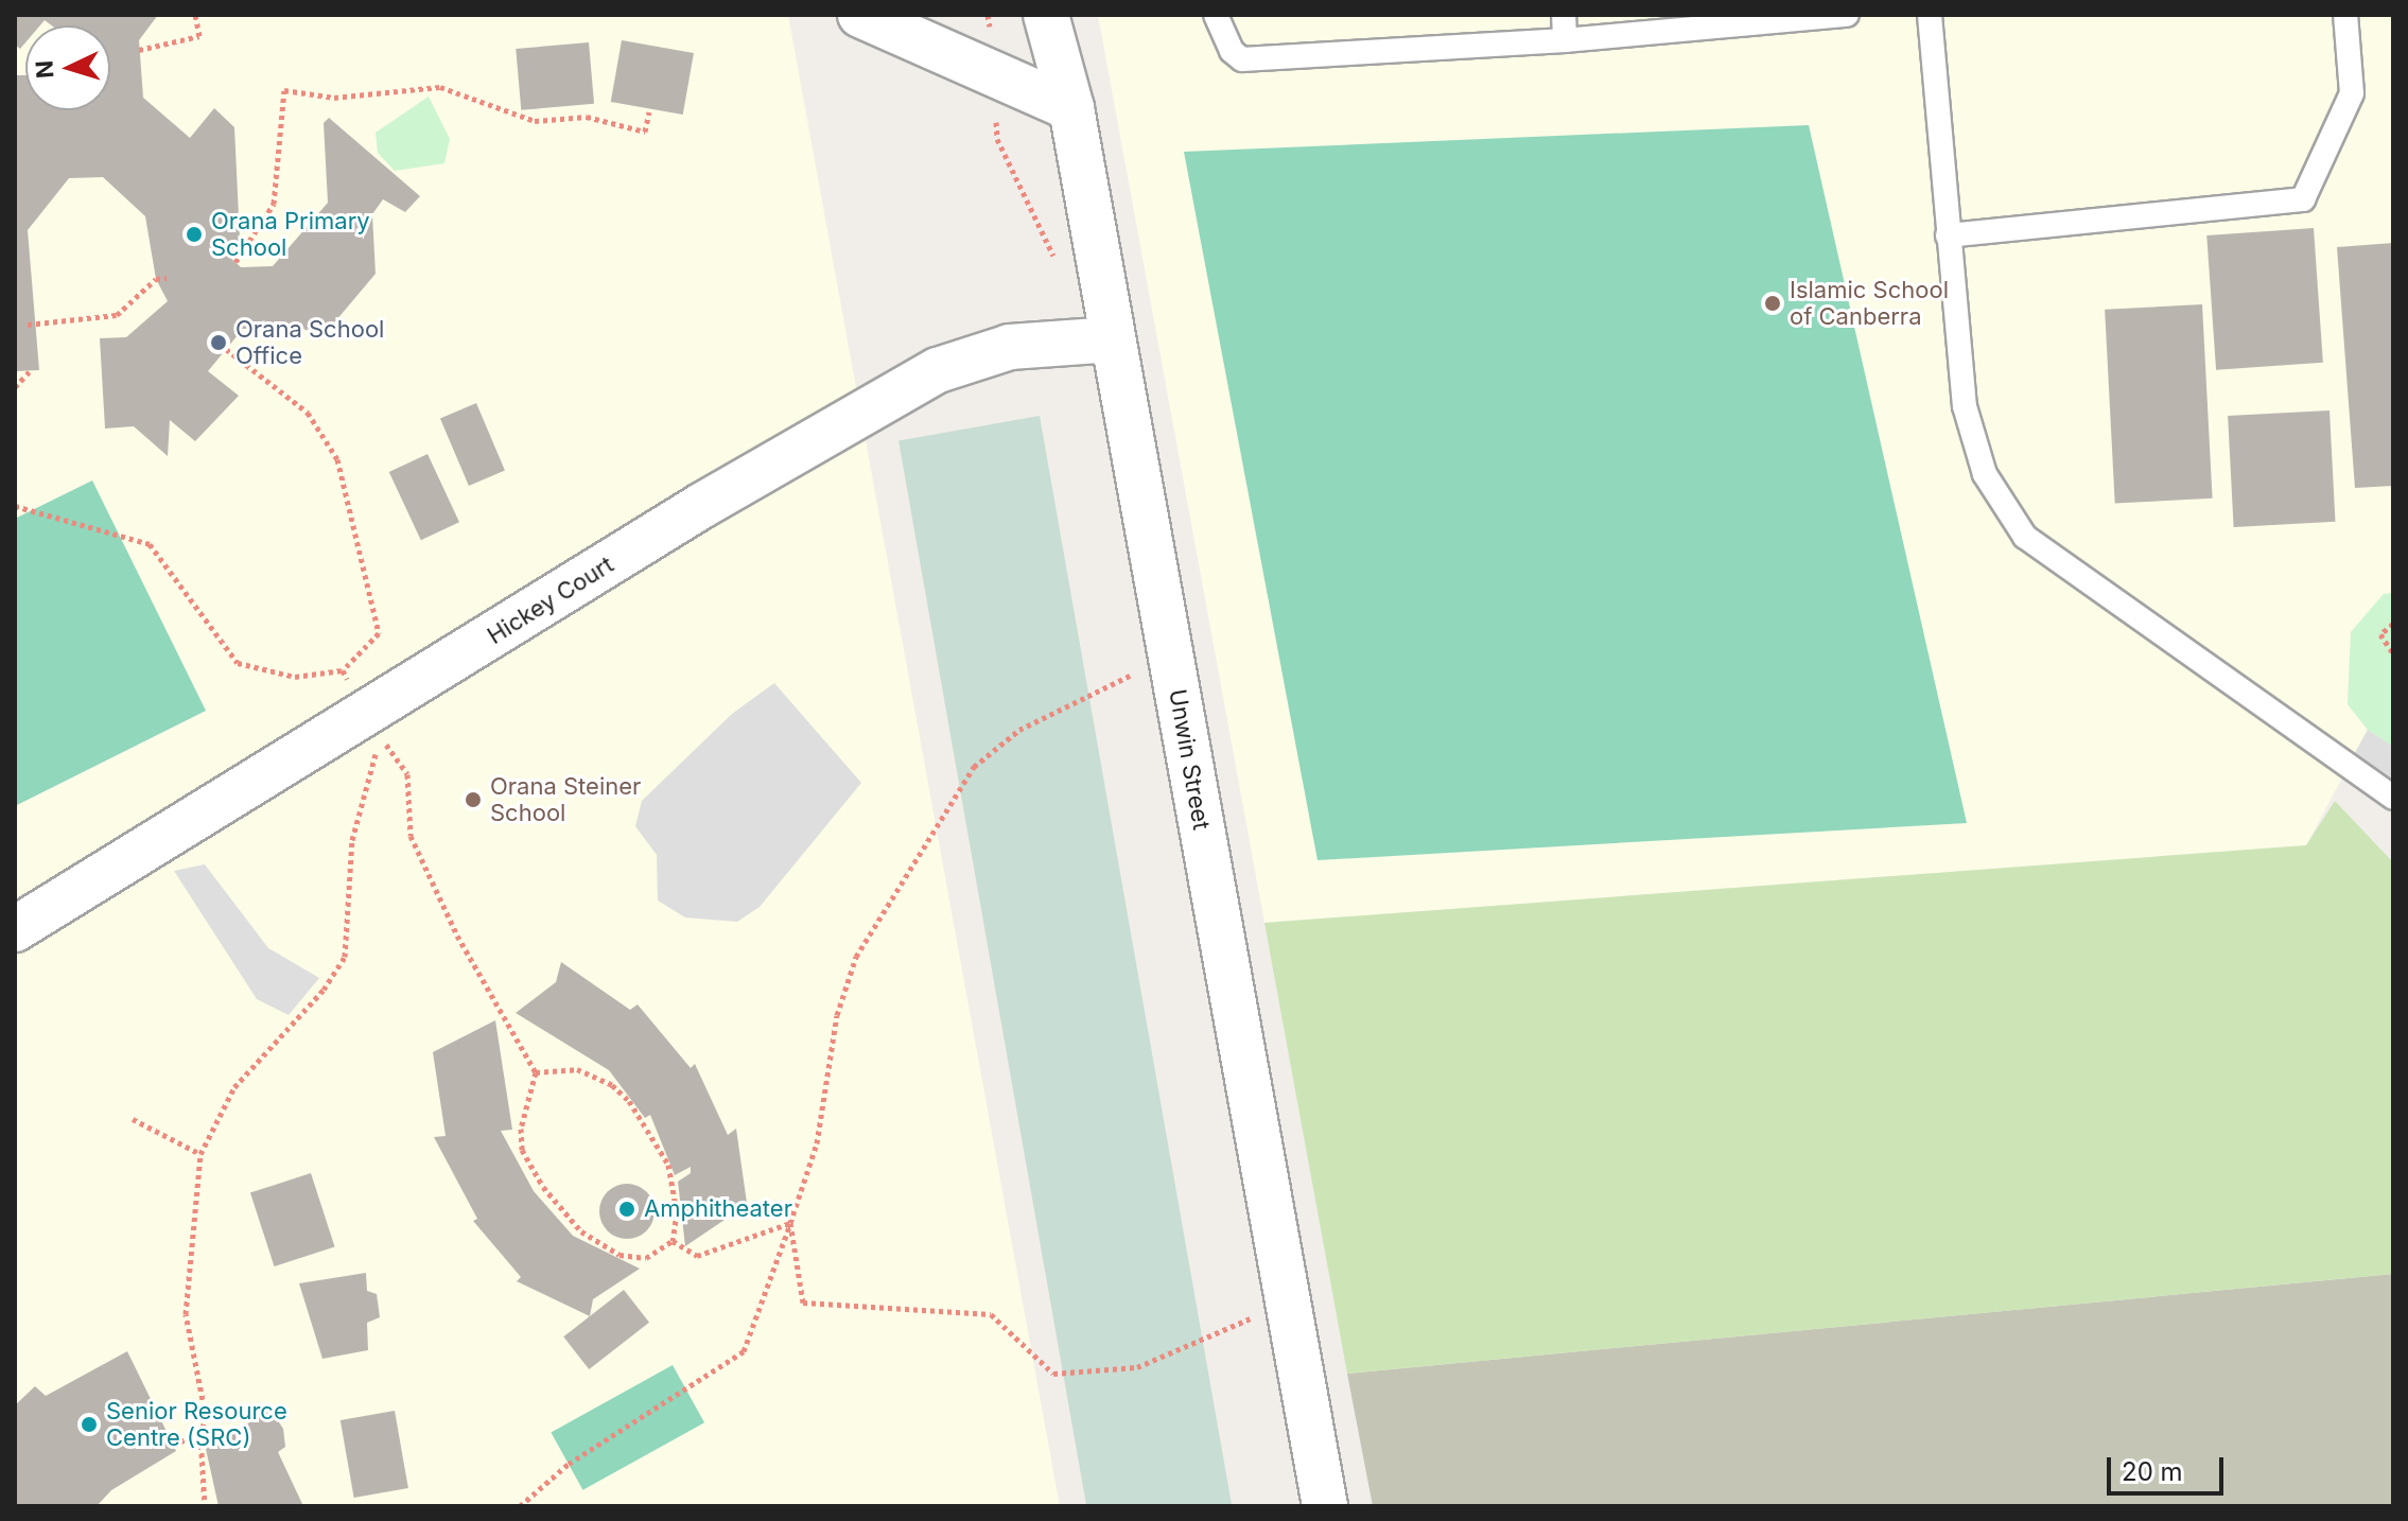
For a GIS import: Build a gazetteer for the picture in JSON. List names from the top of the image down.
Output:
{
  "streets": {
    "street": ["Hickey Court", "Unwin Street"]
  },
  "crossings": [
    ["Hickey Court", "Unwin Street"]
  ],
  "places": [
    "Orana Primary School",
    "Islamic School of Canberra",
    "Orana School Office",
    "Orana Steiner School",
    "Amphitheater",
    "Senior Resource Centre (SRC)"
  ],
  "scale_bar": "20 m",
  "north": "left"
}
